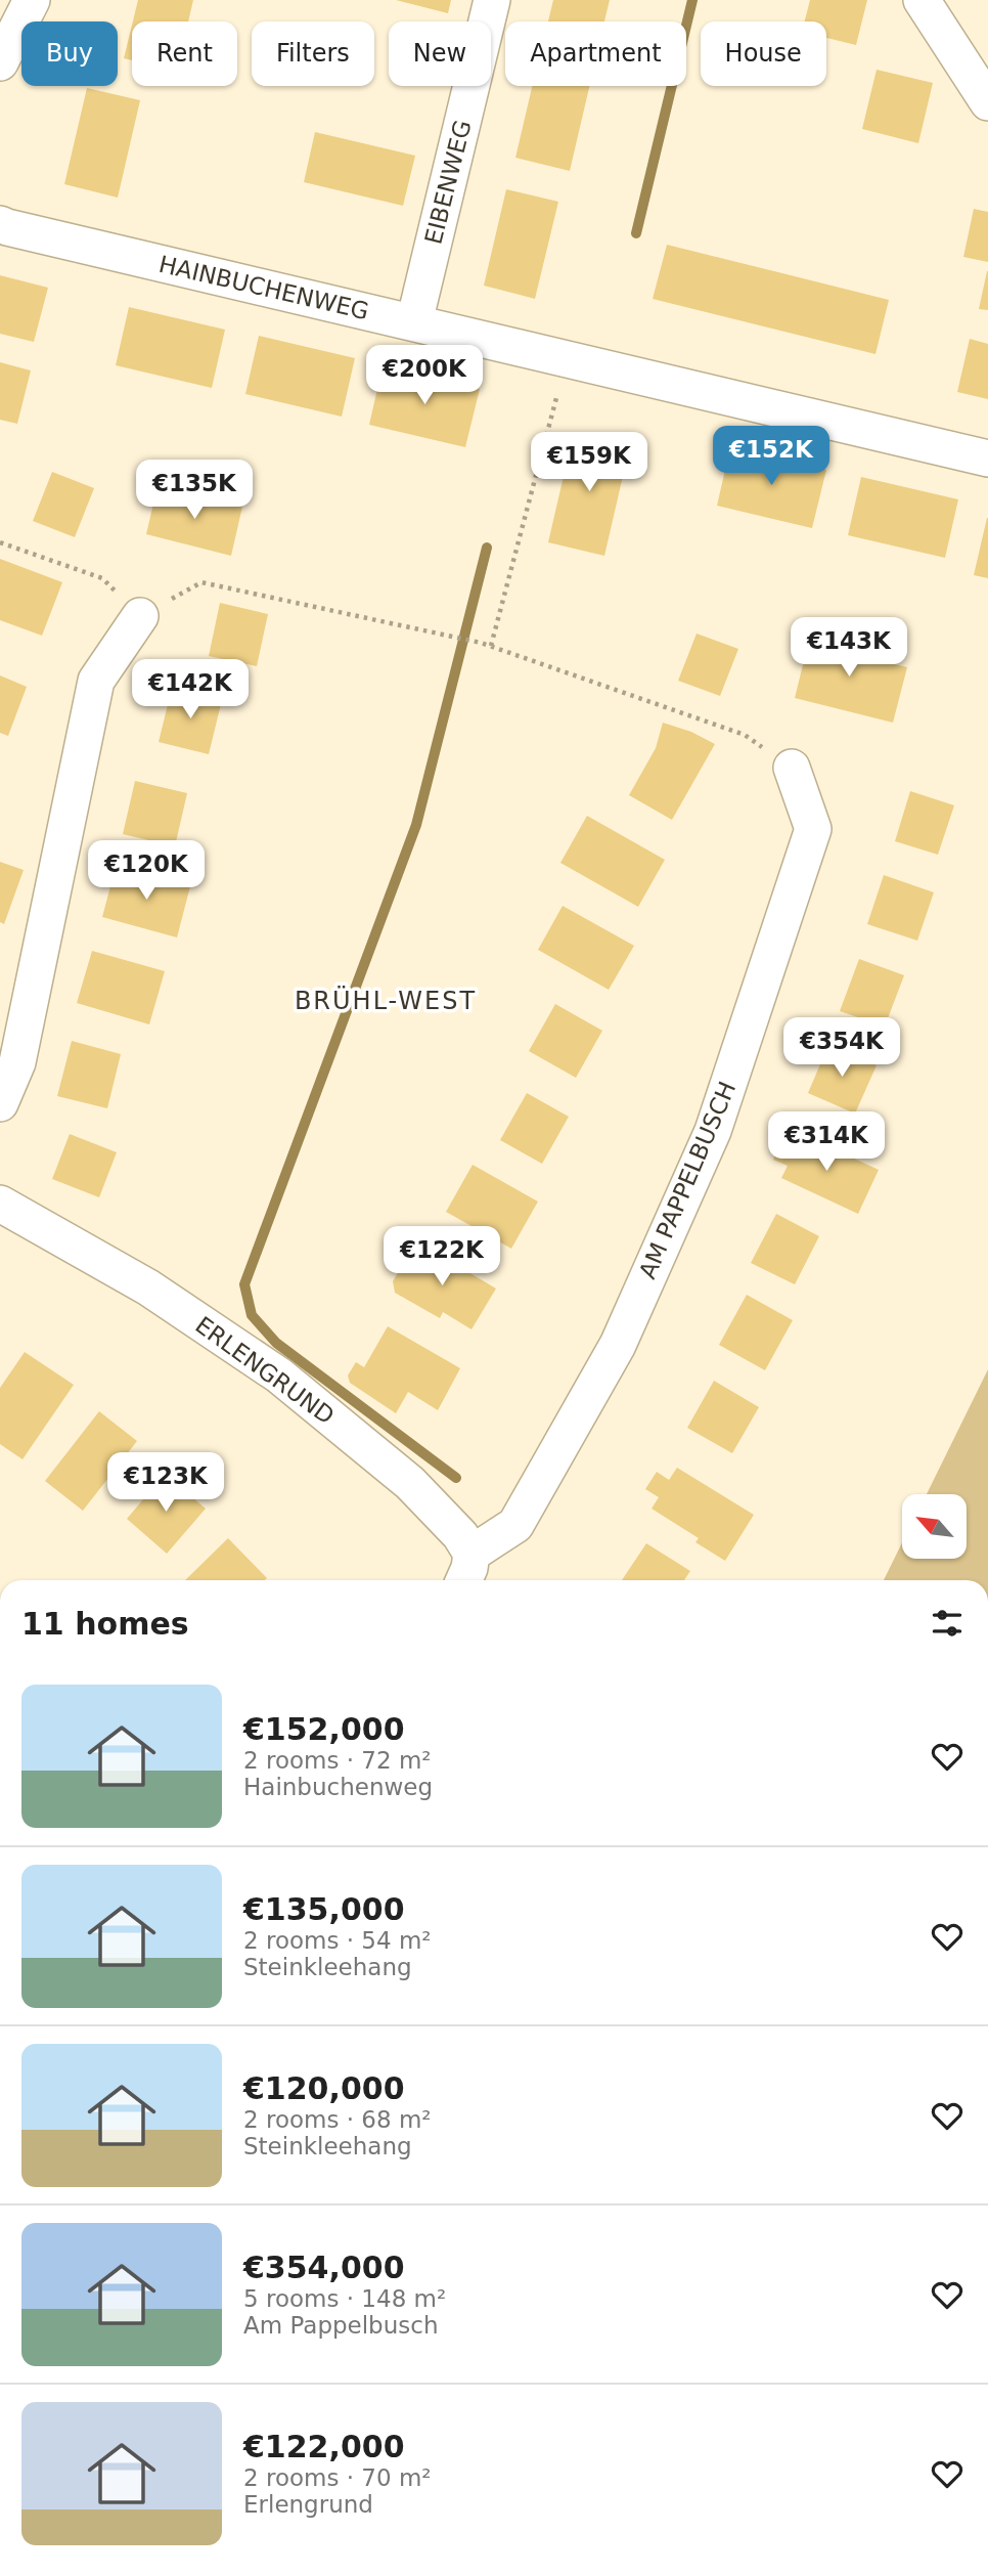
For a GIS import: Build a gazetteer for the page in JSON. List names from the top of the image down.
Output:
{
  "streets": {
    "street": [
      "EIBENWEG",
      "HAINBUCHENWEG",
      "AM PAPPELBUSCH",
      "ERLENGRUND"
    ]
  },
  "crossings": [
    ["EIBENWEG", "HAINBUCHENWEG"],
    ["AM PAPPELBUSCH", "ERLENGRUND"]
  ],
  "districts": ["BRÜHL-WEST"],
  "north": "top left",
  "page": {
    "chip": [
      "Buy",
      "Rent",
      "Filters",
      "New",
      "Apartment",
      "House"
    ],
    "price": [
      "€200K",
      "€152K",
      "€159K",
      "€135K",
      "€143K",
      "€142K",
      "€120K",
      "€354K",
      "€314K",
      "€122K",
      "€123K"
    ],
    "heading": "11 homes",
    "list": [
      {
        "name": "€152,000",
        "note": "2 rooms · 72 m² · Hainbuchenweg"
      },
      {
        "name": "€135,000",
        "note": "2 rooms · 54 m² · Steinkleehang"
      },
      {
        "name": "€120,000",
        "note": "2 rooms · 68 m² · Steinkleehang"
      },
      {
        "name": "€354,000",
        "note": "5 rooms · 148 m² · Am Pappelbusch"
      },
      {
        "name": "€122,000",
        "note": "2 rooms · 70 m² · Erlengrund"
      }
    ]
  }
}
